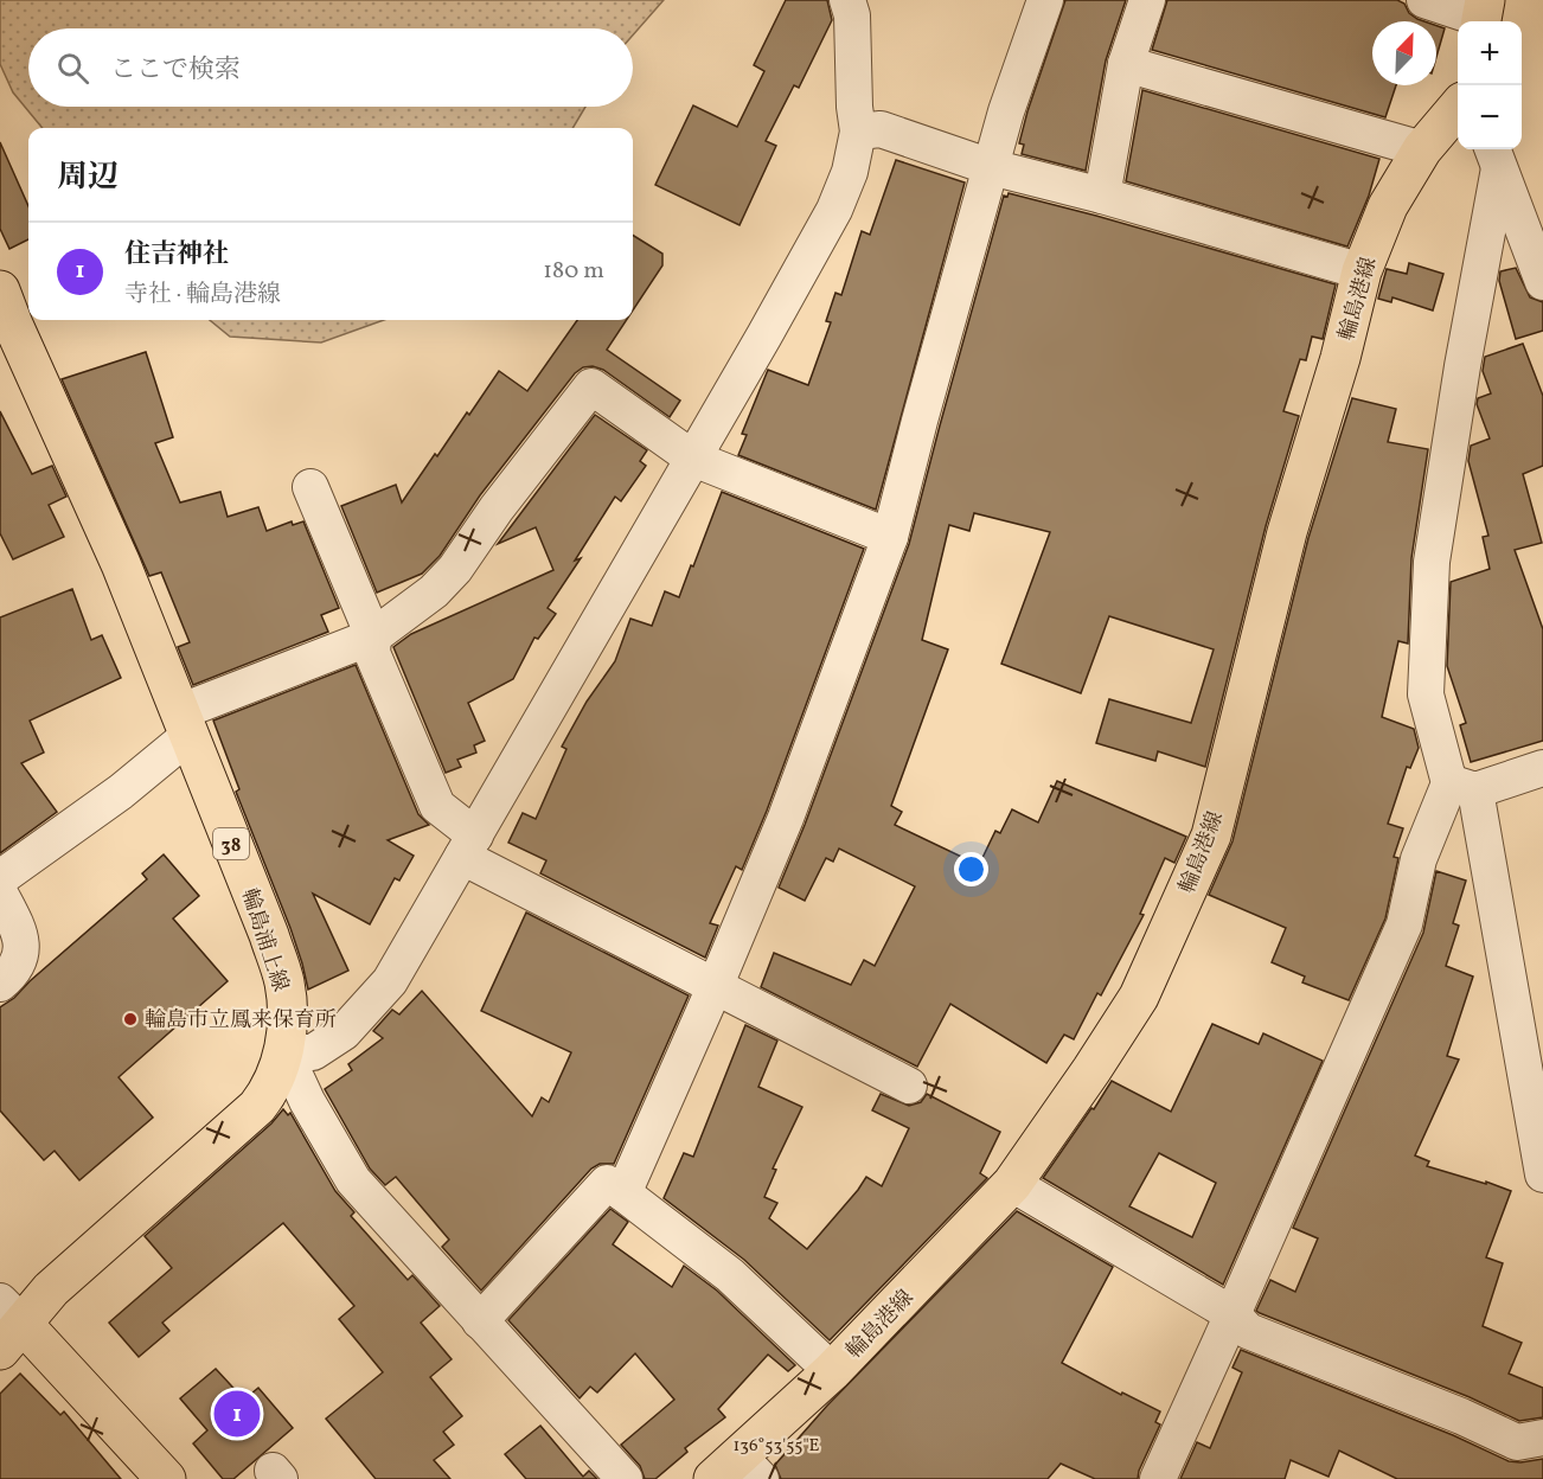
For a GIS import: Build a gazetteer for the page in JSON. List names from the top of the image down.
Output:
{
  "streets": {
    "main road": ["輪島港線", "38", "輪島浦上線"]
  },
  "places": ["輪島市立鳳来保育所"],
  "north": "top right",
  "page": {
    "map_buttons": ["+", "−"],
    "search": "ここで検索",
    "heading": "周辺",
    "list": [
      {
        "mark": "1",
        "name": "住吉神社",
        "note": "寺社 · 輪島港線",
        "value": "180 m"
      }
    ],
    "pins": "1"
  },
  "coordinates": ["136°53'55\"E"]
}
